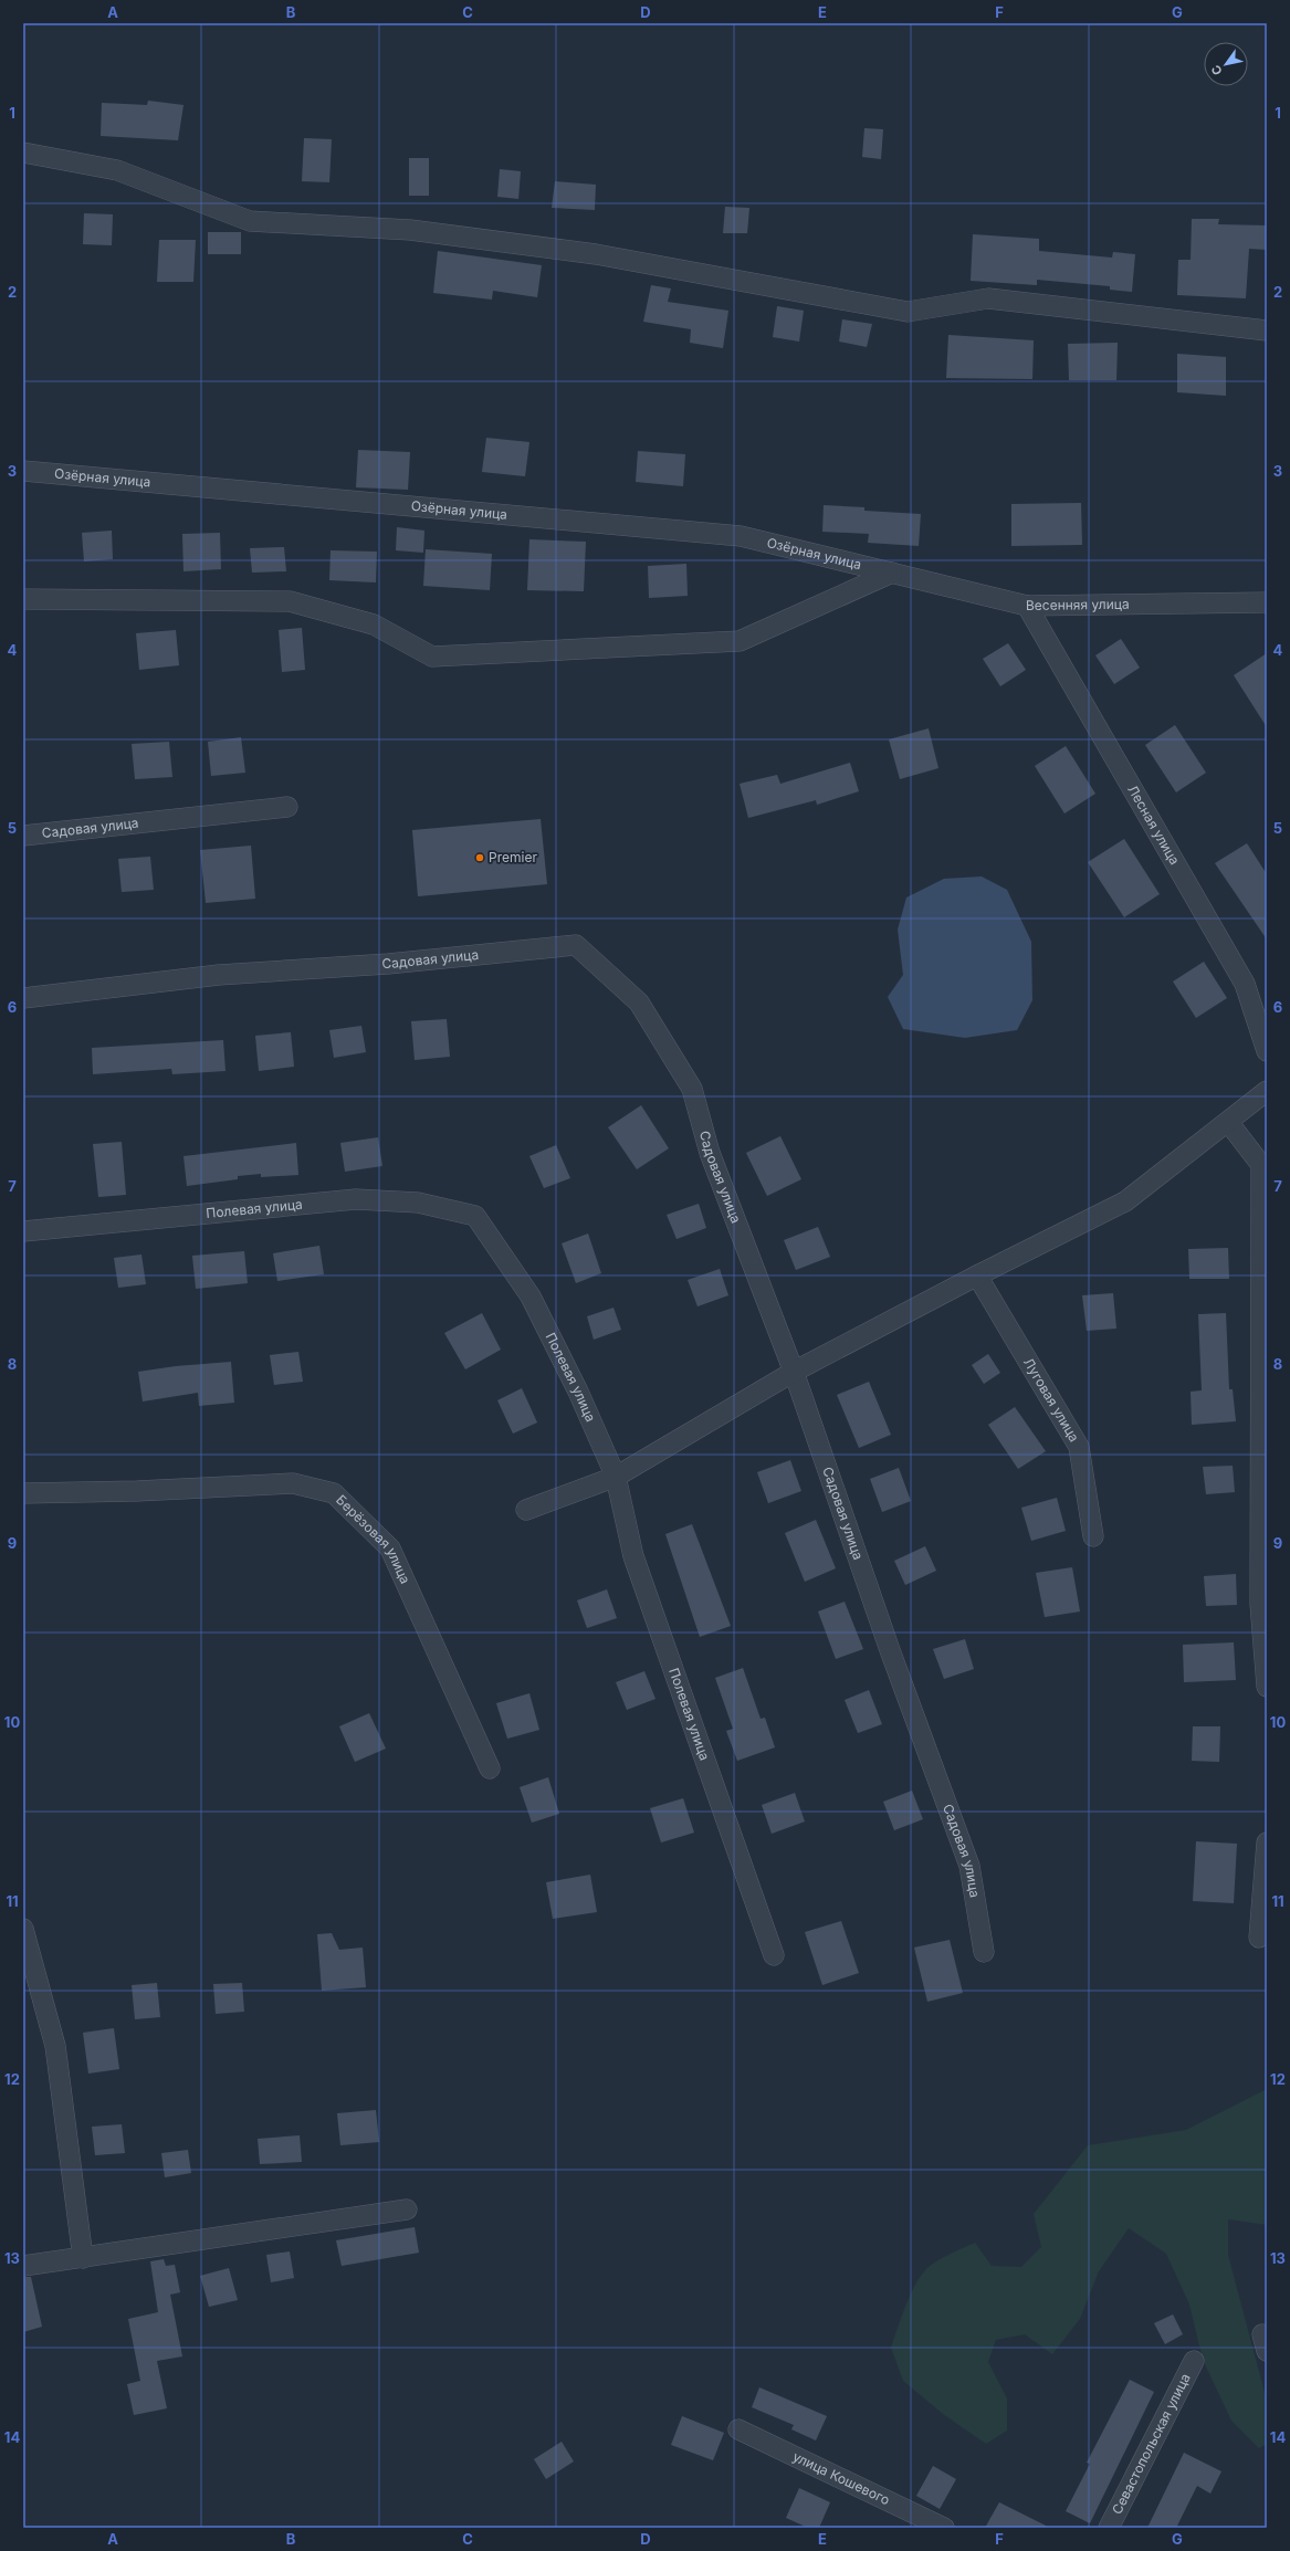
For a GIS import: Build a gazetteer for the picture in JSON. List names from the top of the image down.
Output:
{
  "streets": {
    "street": [
      "Озёрная улица",
      "Весенняя улица",
      "Лесная улица",
      "Садовая улица",
      "Полевая улица",
      "Луговая улица",
      "Берёзовая улица",
      "Севастопольская улица",
      "улица Кошевого"
    ]
  },
  "crossings": [
    ["Озёрная улица", "Весенняя улица"],
    ["Весенняя улица", "Лесная улица"]
  ],
  "places": ["Premier"],
  "north": "bottom left",
  "grid": {
    "columns": [
      "A",
      "B",
      "C",
      "D",
      "E",
      "F",
      "G"
    ],
    "rows": [
      "1",
      "2",
      "3",
      "4",
      "5",
      "6",
      "7",
      "8",
      "9",
      "10",
      "11",
      "12",
      "13",
      "14"
    ]
  }
}
